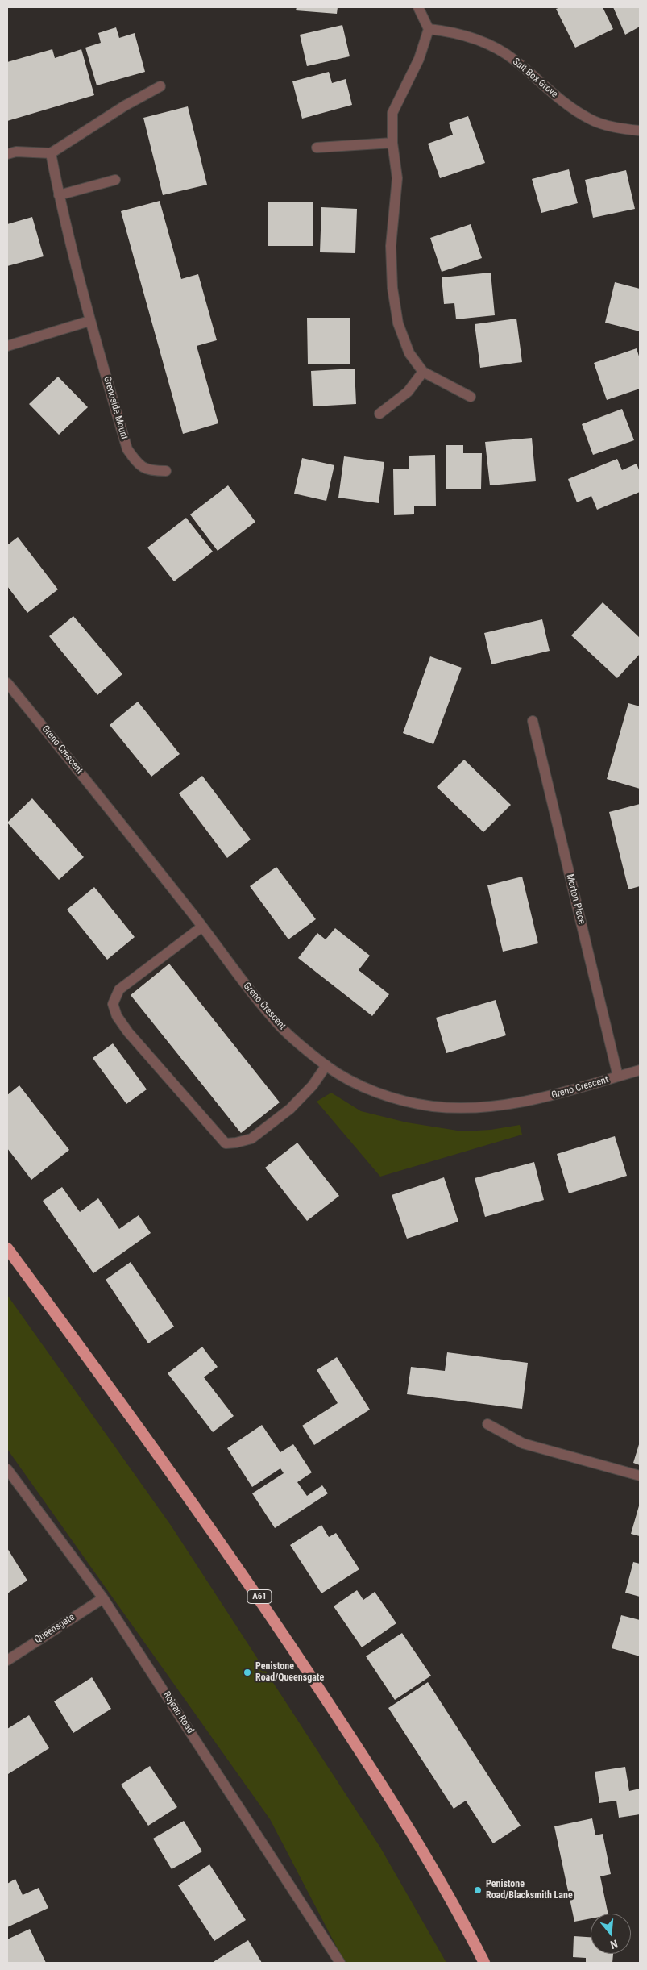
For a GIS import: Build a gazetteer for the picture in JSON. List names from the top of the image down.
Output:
{
  "streets": {
    "highway": ["A61"],
    "street": [
      "Salt Box Grove",
      "Grenoside Mount",
      "Greno Crescent",
      "Morton Place",
      "Queensgate",
      "Rojean Road"
    ]
  },
  "crossings": [
    ["Greno Crescent", "Morton Place"],
    ["Queensgate", "Rojean Road"]
  ],
  "places": ["Penistone Road/Queensgate", "Penistone Road/Blacksmith Lane"],
  "north": "bottom"
}
